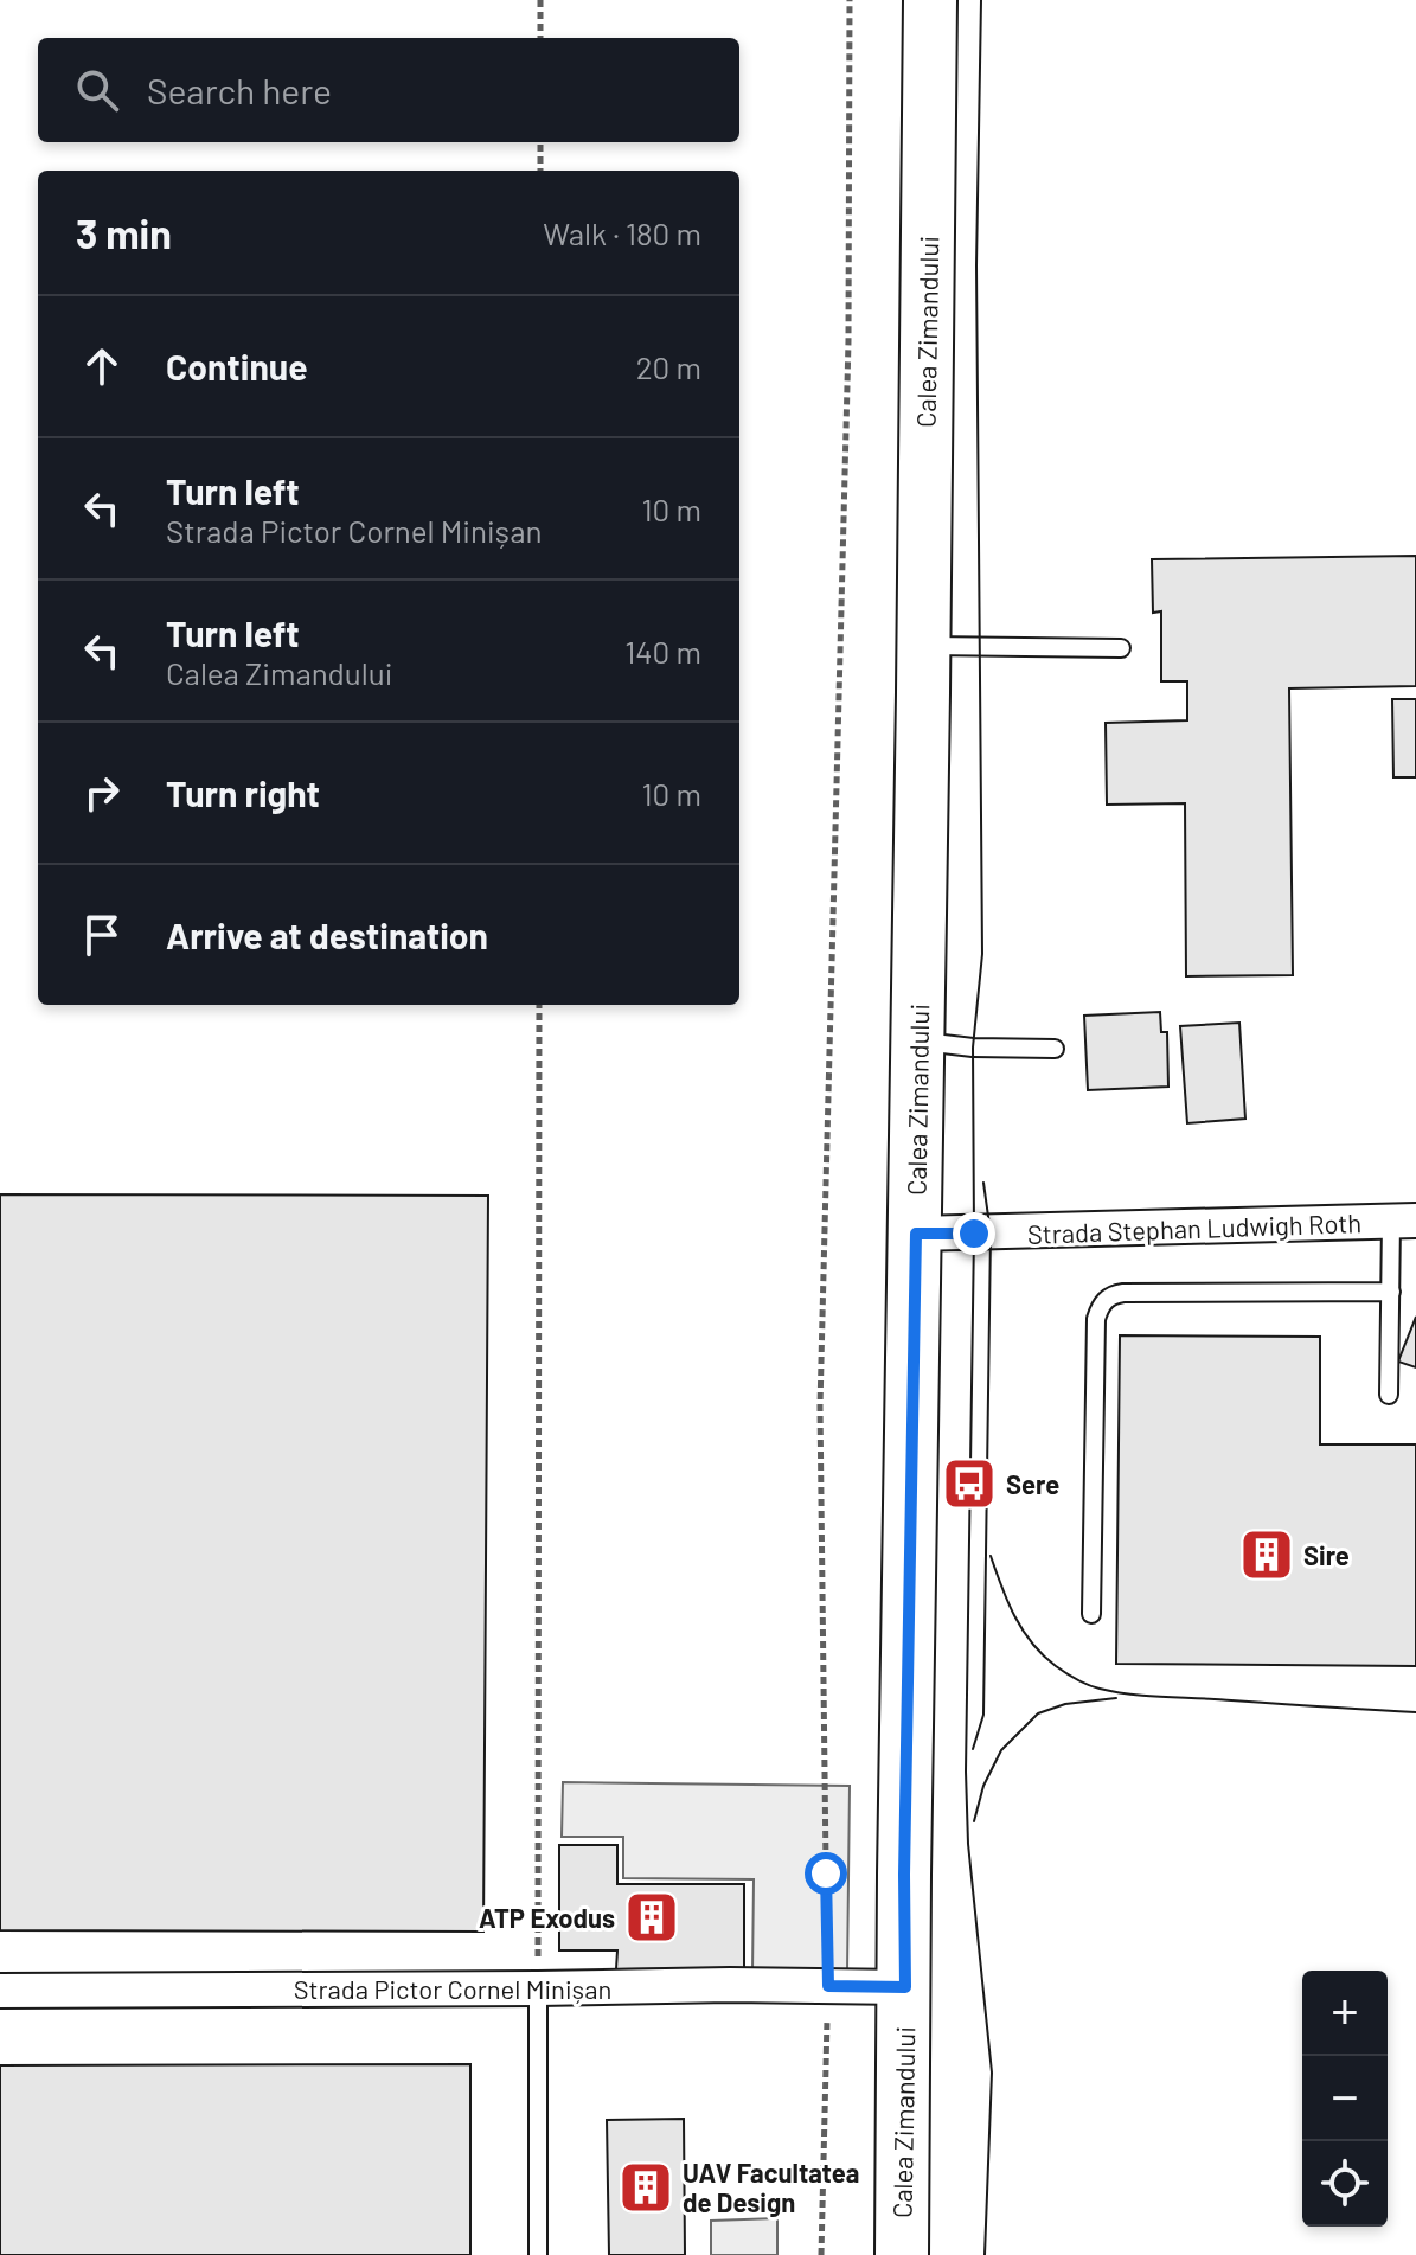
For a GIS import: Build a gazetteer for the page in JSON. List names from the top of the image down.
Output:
{
  "streets": {
    "main road": ["Calea Zimandului"],
    "street": ["Strada Stephan Ludwigh Roth", "Strada Pictor Cornel Minișan"]
  },
  "crossings": [
    ["Calea Zimandului", "Strada Stephan Ludwigh Roth"],
    ["Calea Zimandului", "Strada Pictor Cornel Minișan"]
  ],
  "places": {
    "bus stop": ["Sere"],
    "building": ["Sire", "ATP Exodus", "UAV Facultatea de Design"]
  },
  "page": {
    "search": "Search here",
    "heading": ["3 min", "Walk · 180 m"],
    "list": [
      ["Continue", "20 m"],
      ["Turn left", "Strada Pictor Cornel Minișan", "10 m"],
      ["Turn left", "Calea Zimandului", "140 m"],
      ["Turn right", "10 m"],
      "Arrive at destination"
    ],
    "map_buttons": ["+", "−"]
  }
}
